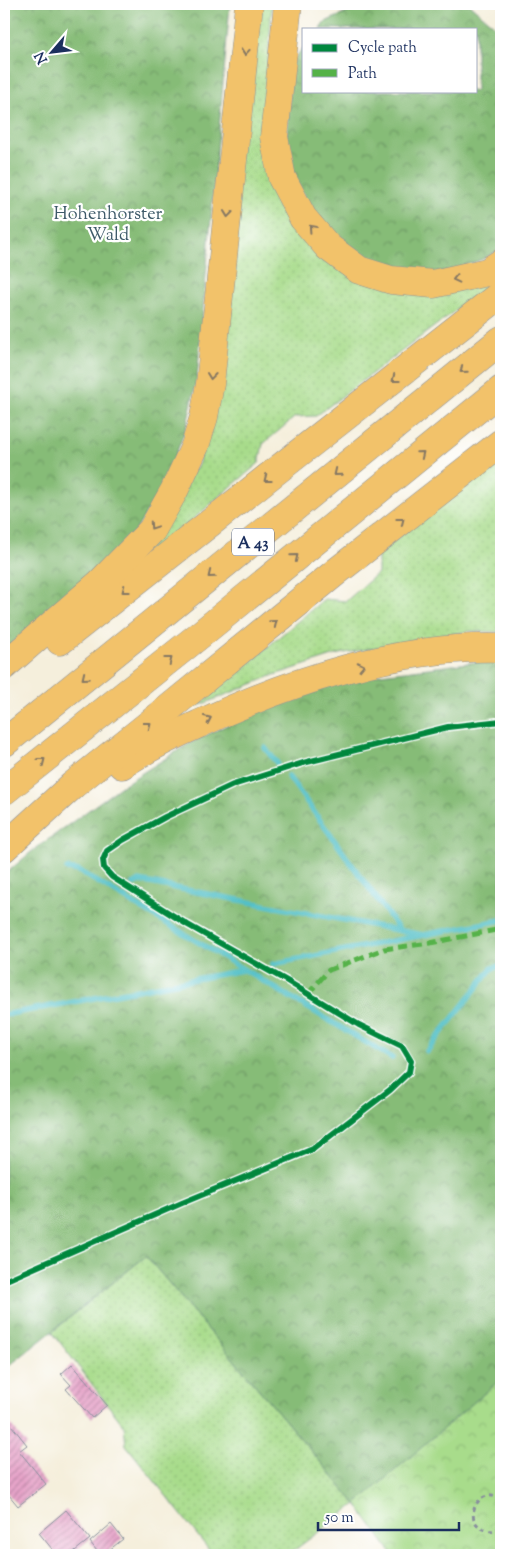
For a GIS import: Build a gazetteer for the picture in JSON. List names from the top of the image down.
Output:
{
  "streets": {
    "highway": ["A 43"]
  },
  "parks": ["Hohenhorster Wald"],
  "legend": ["Cycle path", "Path"],
  "scale_bar": "50 m",
  "north": "bottom left"
}
